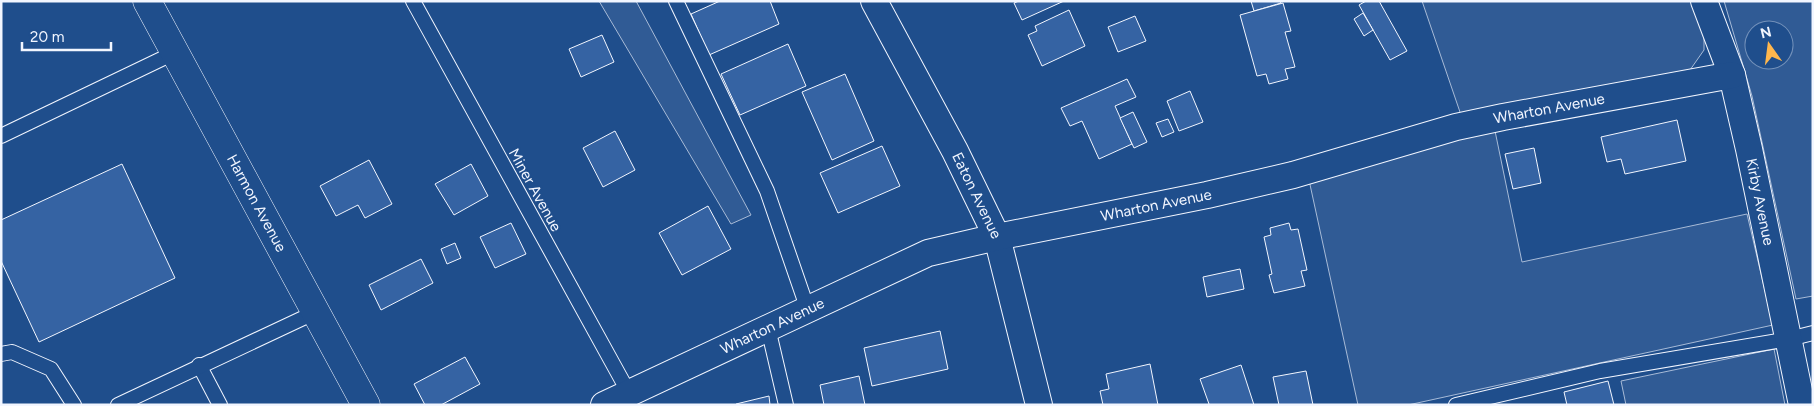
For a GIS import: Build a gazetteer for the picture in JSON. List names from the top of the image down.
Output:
{
  "streets": {
    "main road": ["Harmon Avenue"],
    "street": ["Wharton Avenue", "Eaton Avenue", "Kirby Avenue"],
    "lane": ["Miner Avenue"]
  },
  "crossings": [
    ["Wharton Avenue", "Miner Avenue"],
    ["Wharton Avenue", "Eaton Avenue"],
    ["Wharton Avenue", "Kirby Avenue"]
  ],
  "scale_bar": "20 m",
  "north": "top"
}
